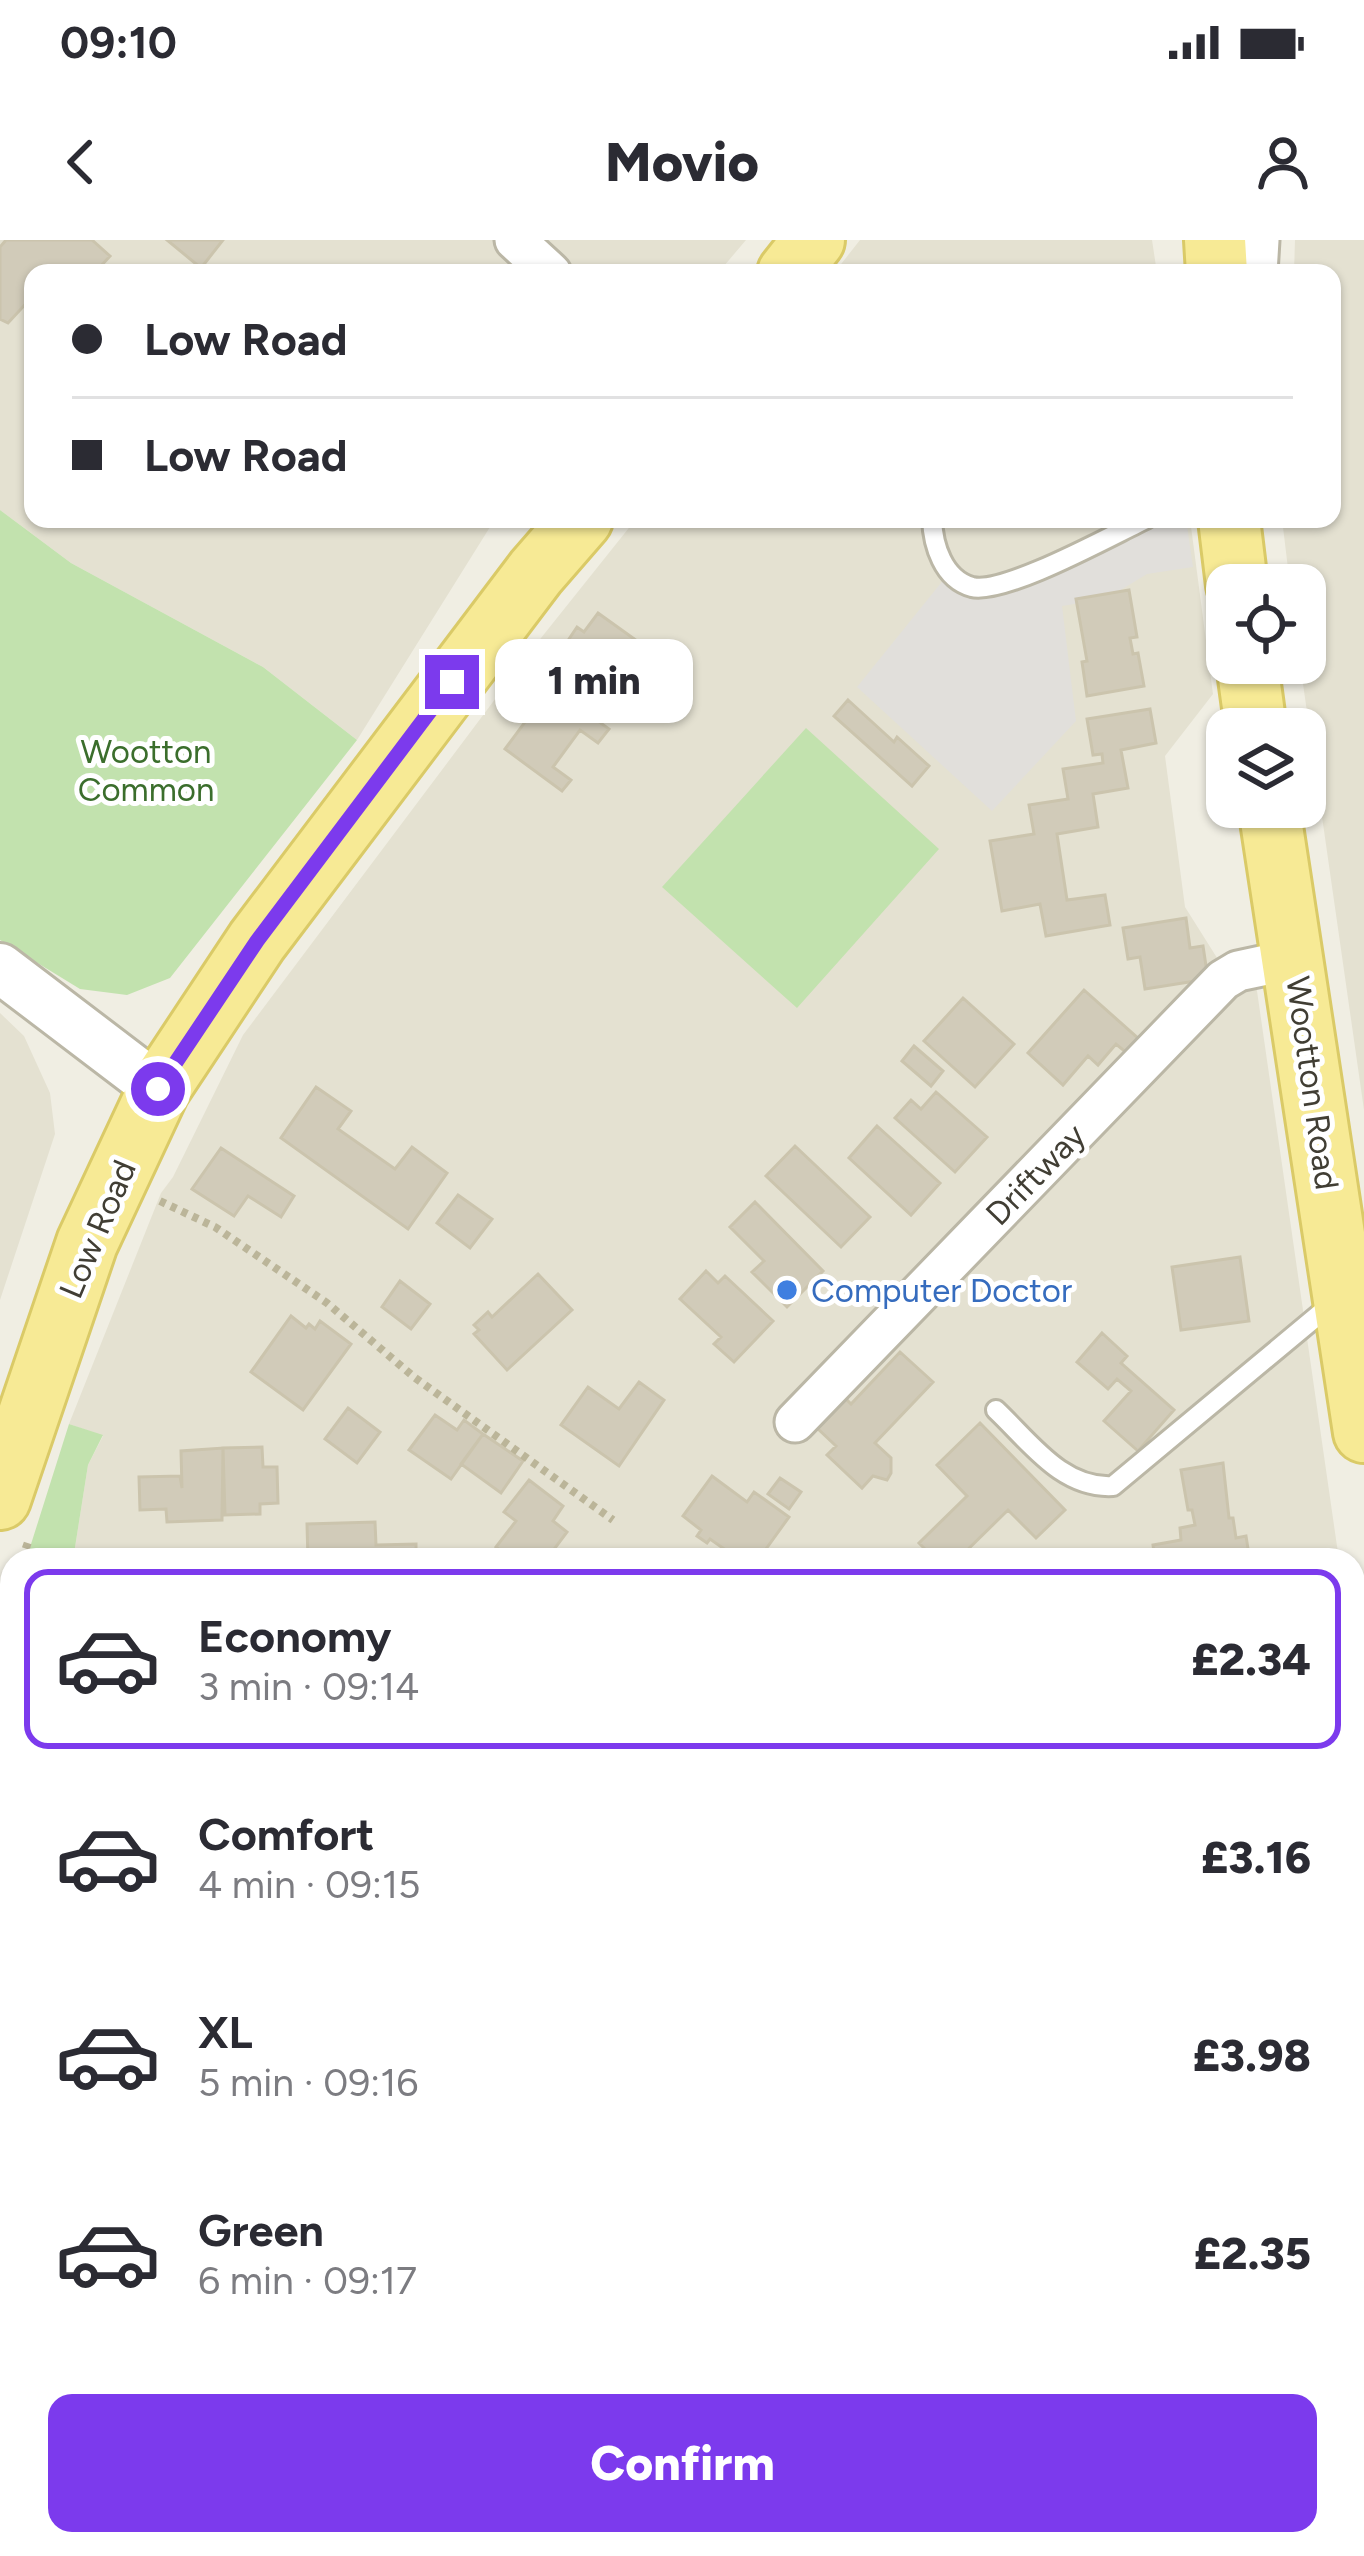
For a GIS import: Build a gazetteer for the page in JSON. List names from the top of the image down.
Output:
{
  "streets": {
    "main road": ["Wootton Road", "Low Road"],
    "street": ["Driftway"]
  },
  "crossings": [
    ["Wootton Road", "Driftway"]
  ],
  "parks": ["Wootton Common"],
  "places": ["Computer Doctor"],
  "page": {
    "status": "09:10",
    "header": "Movio",
    "banner": ["Low Road", "Low Road"],
    "bubble": "1 min",
    "list": [
      {
        "name": "Economy",
        "note": "3 min · 09:14",
        "value": "£2.34"
      },
      {
        "name": "Comfort",
        "note": "4 min · 09:15",
        "value": "£3.16"
      },
      {
        "name": "XL",
        "note": "5 min · 09:16",
        "value": "£3.98"
      },
      {
        "name": "Green",
        "note": "6 min · 09:17",
        "value": "£2.35"
      }
    ],
    "buttons": "Confirm"
  }
}
